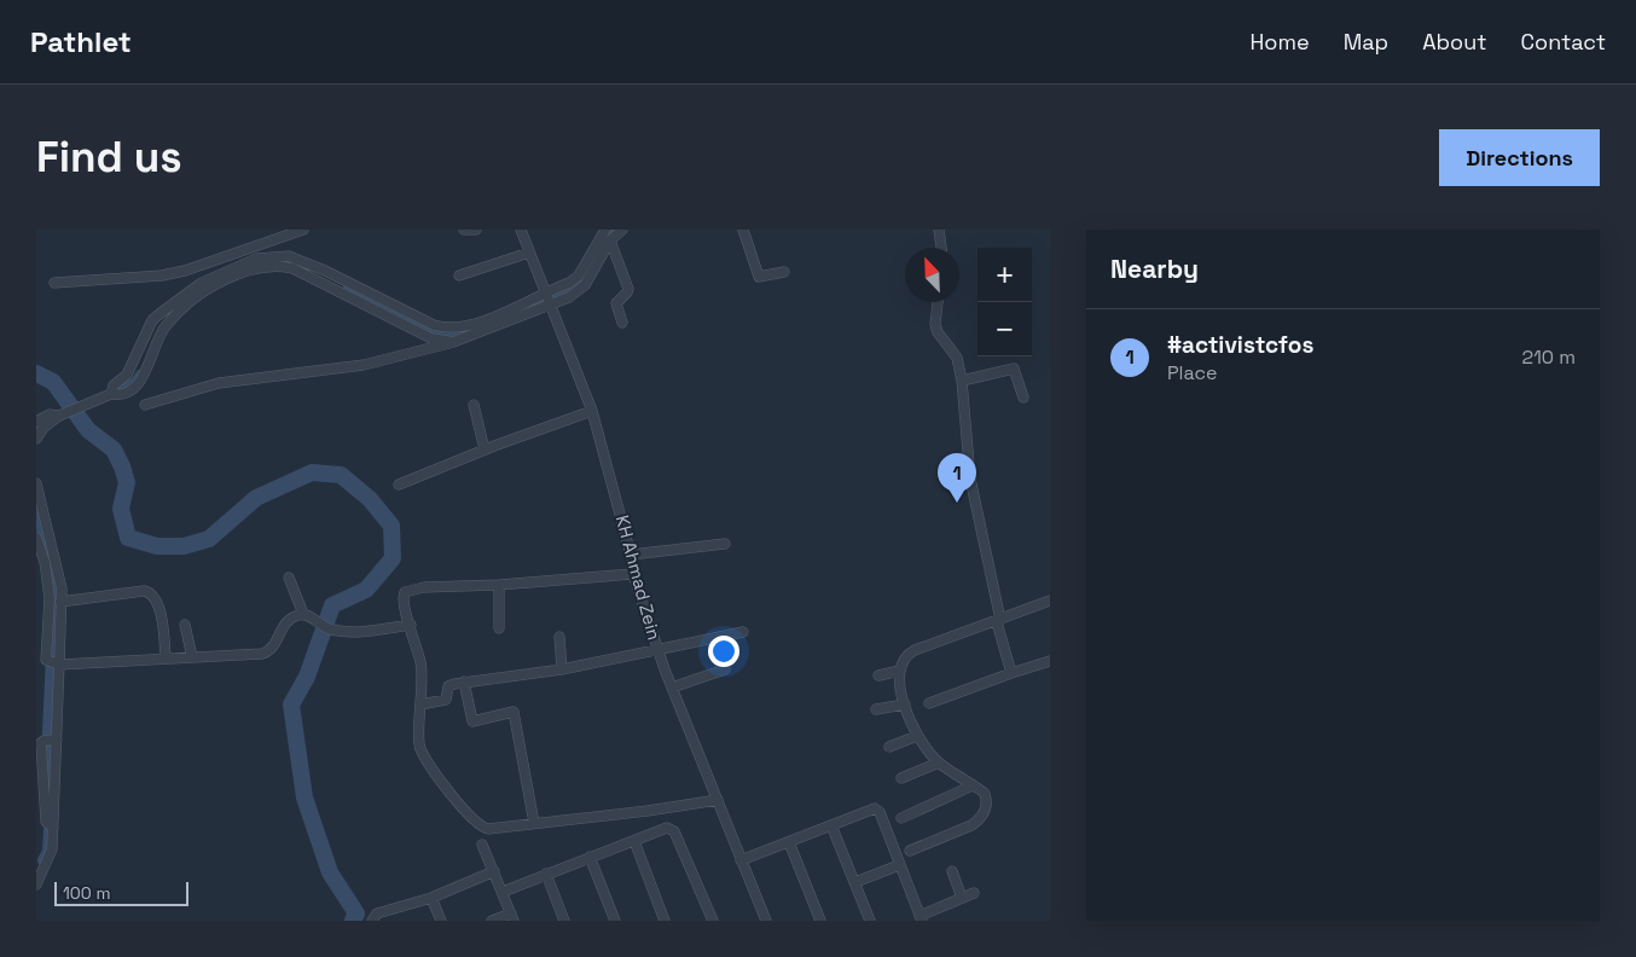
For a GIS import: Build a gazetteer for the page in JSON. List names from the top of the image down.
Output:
{
  "streets": {
    "street": ["KH Ahmad Zein"]
  },
  "scale_bar": "100 m",
  "north": "top left",
  "page": {
    "header": "Pathlet",
    "nav": [
      "Home",
      "Map",
      "About",
      "Contact"
    ],
    "buttons": "Directions",
    "title": "Find us",
    "heading": "Nearby",
    "map_buttons": ["+", "−"],
    "list": [
      {
        "mark": "1",
        "name": "#activistcfos",
        "note": "Place",
        "value": "210 m"
      }
    ],
    "pins": "1",
    "scale": "100 m"
  }
}
